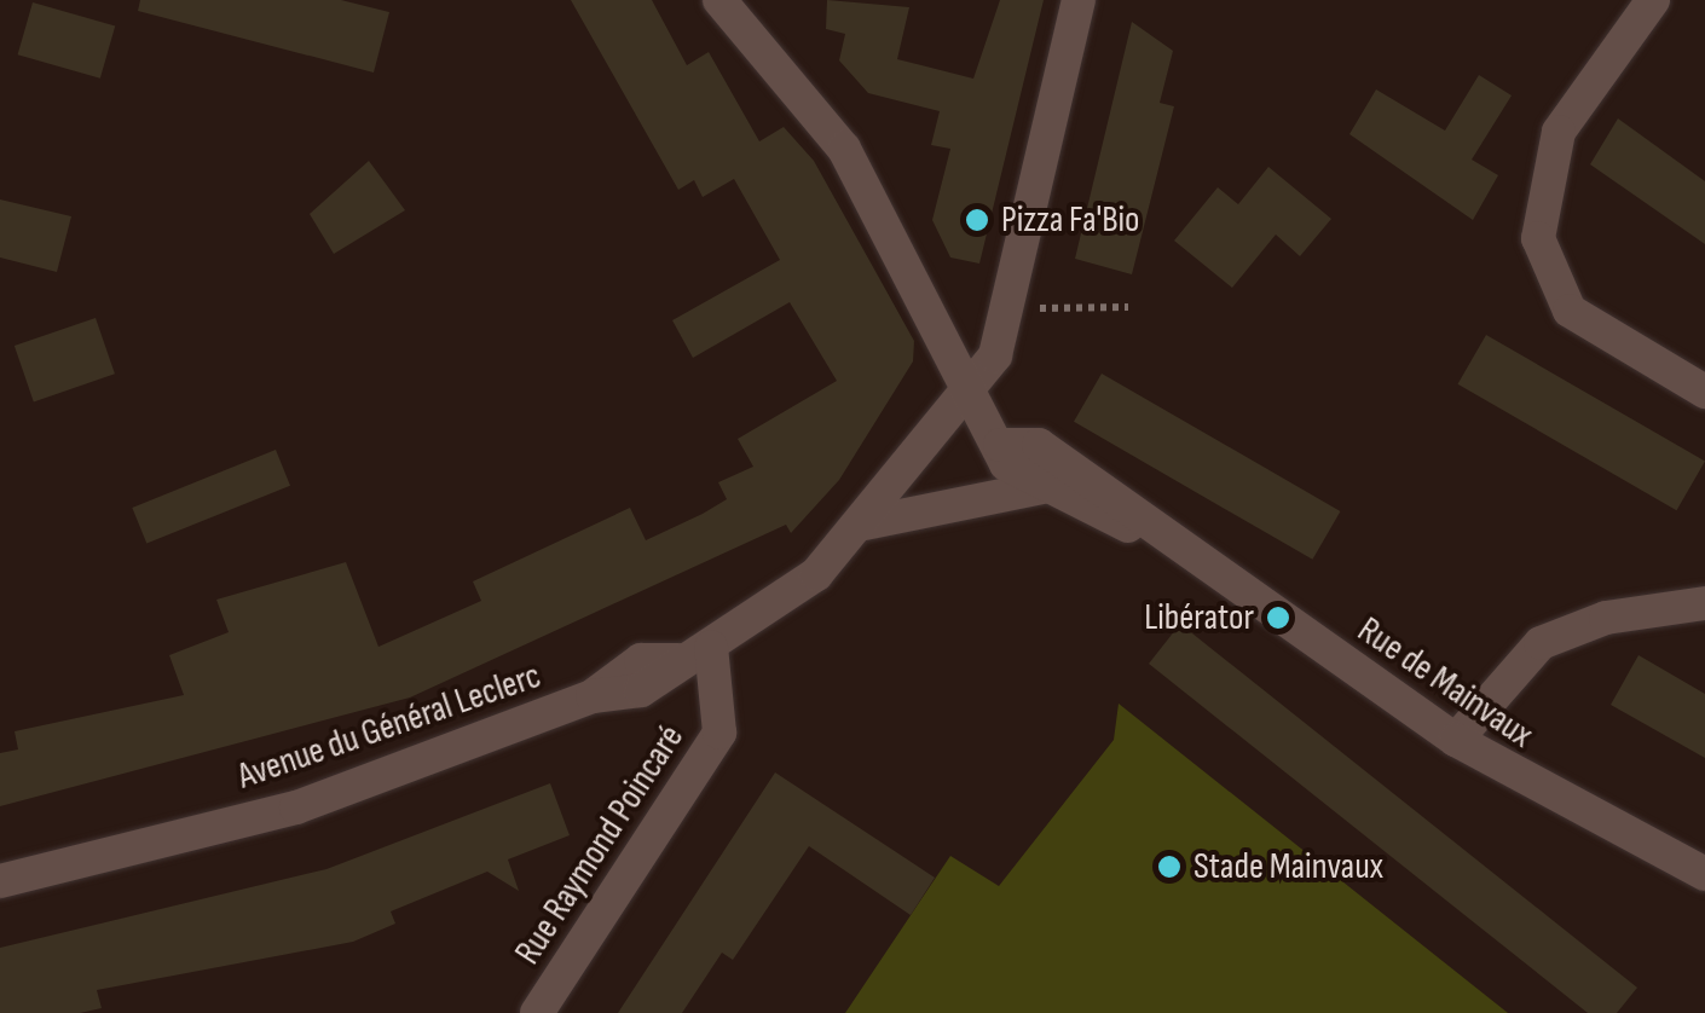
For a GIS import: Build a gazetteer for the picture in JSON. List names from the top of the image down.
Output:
{
  "streets": {
    "street": ["Rue de Mainvaux", "Avenue du Général Leclerc", "Rue Raymond Poincaré"]
  },
  "crossings": [
    ["Rue de Mainvaux", "Avenue du Général Leclerc"],
    ["Avenue du Général Leclerc", "Rue Raymond Poincaré"]
  ],
  "places": ["Pizza Fa'Bio", "Libérator", "Stade Mainvaux"]
}
